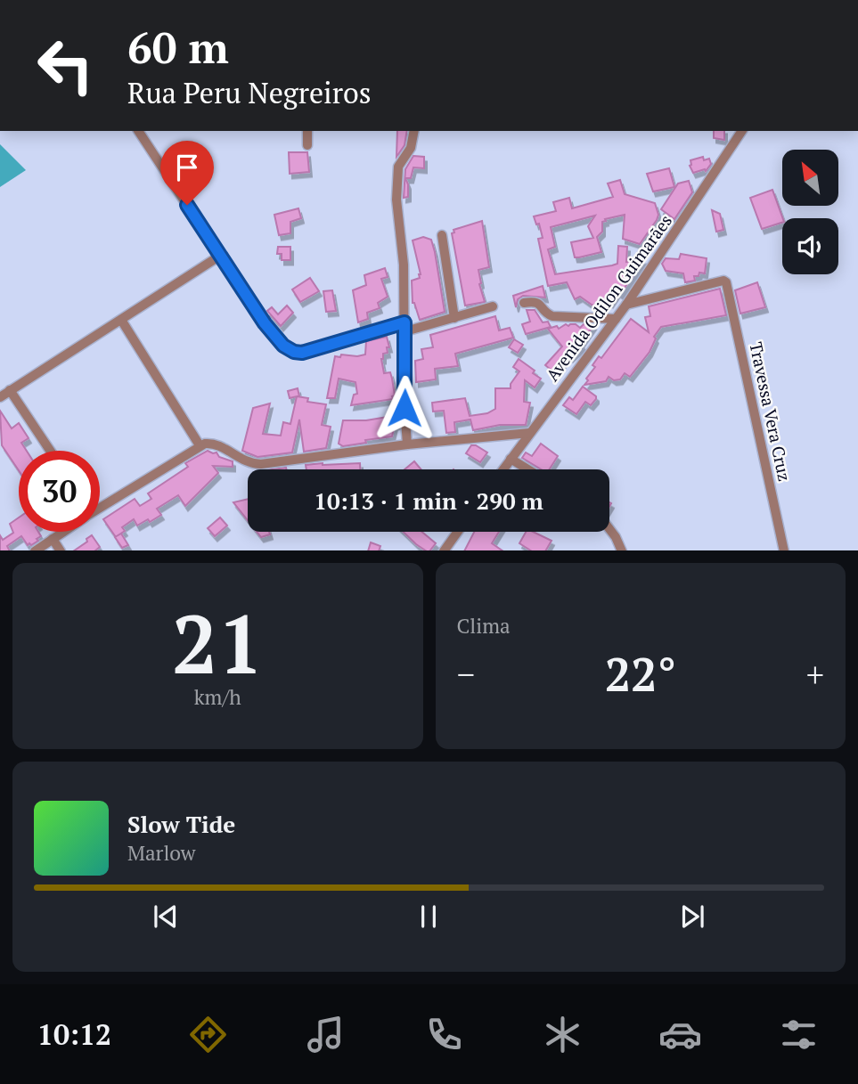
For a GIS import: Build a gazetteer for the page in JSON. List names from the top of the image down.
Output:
{
  "streets": {
    "street": ["Avenida Odilon Guimarães", "Travessa Vera Cruz"]
  },
  "crossings": [
    ["Avenida Odilon Guimarães", "Travessa Vera Cruz"]
  ],
  "north": "top left",
  "page": {
    "turn": ["60 m", "Rua Peru Negreiros"],
    "limit": "30",
    "trip": "10:13 · 1 min · 290 m",
    "tile": [
      ["21", "km/h"],
      "Clima"
    ],
    "heat": ["−", "22°", "+"],
    "song": ["Slow Tide", "Marlow"],
    "tabs": "10:12"
  }
}
